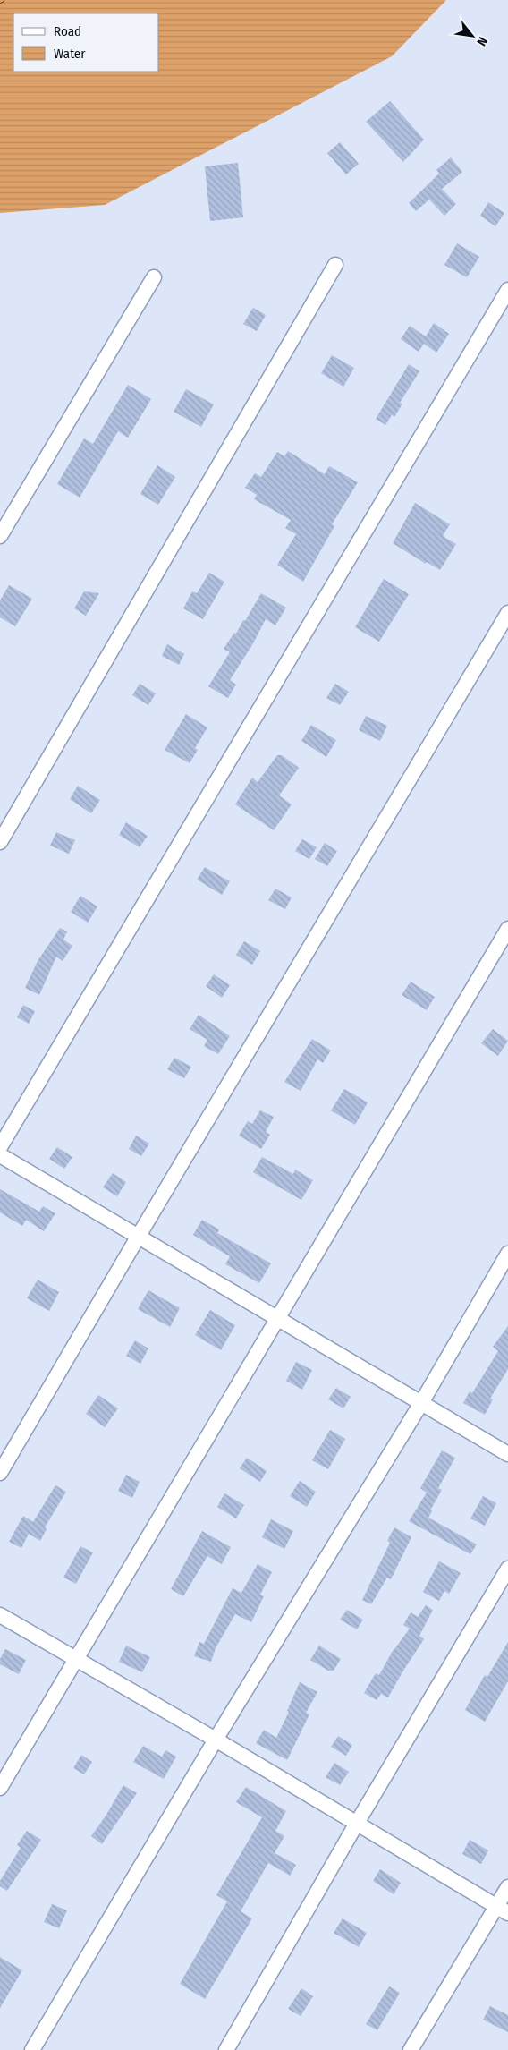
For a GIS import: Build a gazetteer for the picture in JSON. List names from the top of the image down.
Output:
{
  "legend": ["Road", "Water"],
  "north": "bottom right"
}
